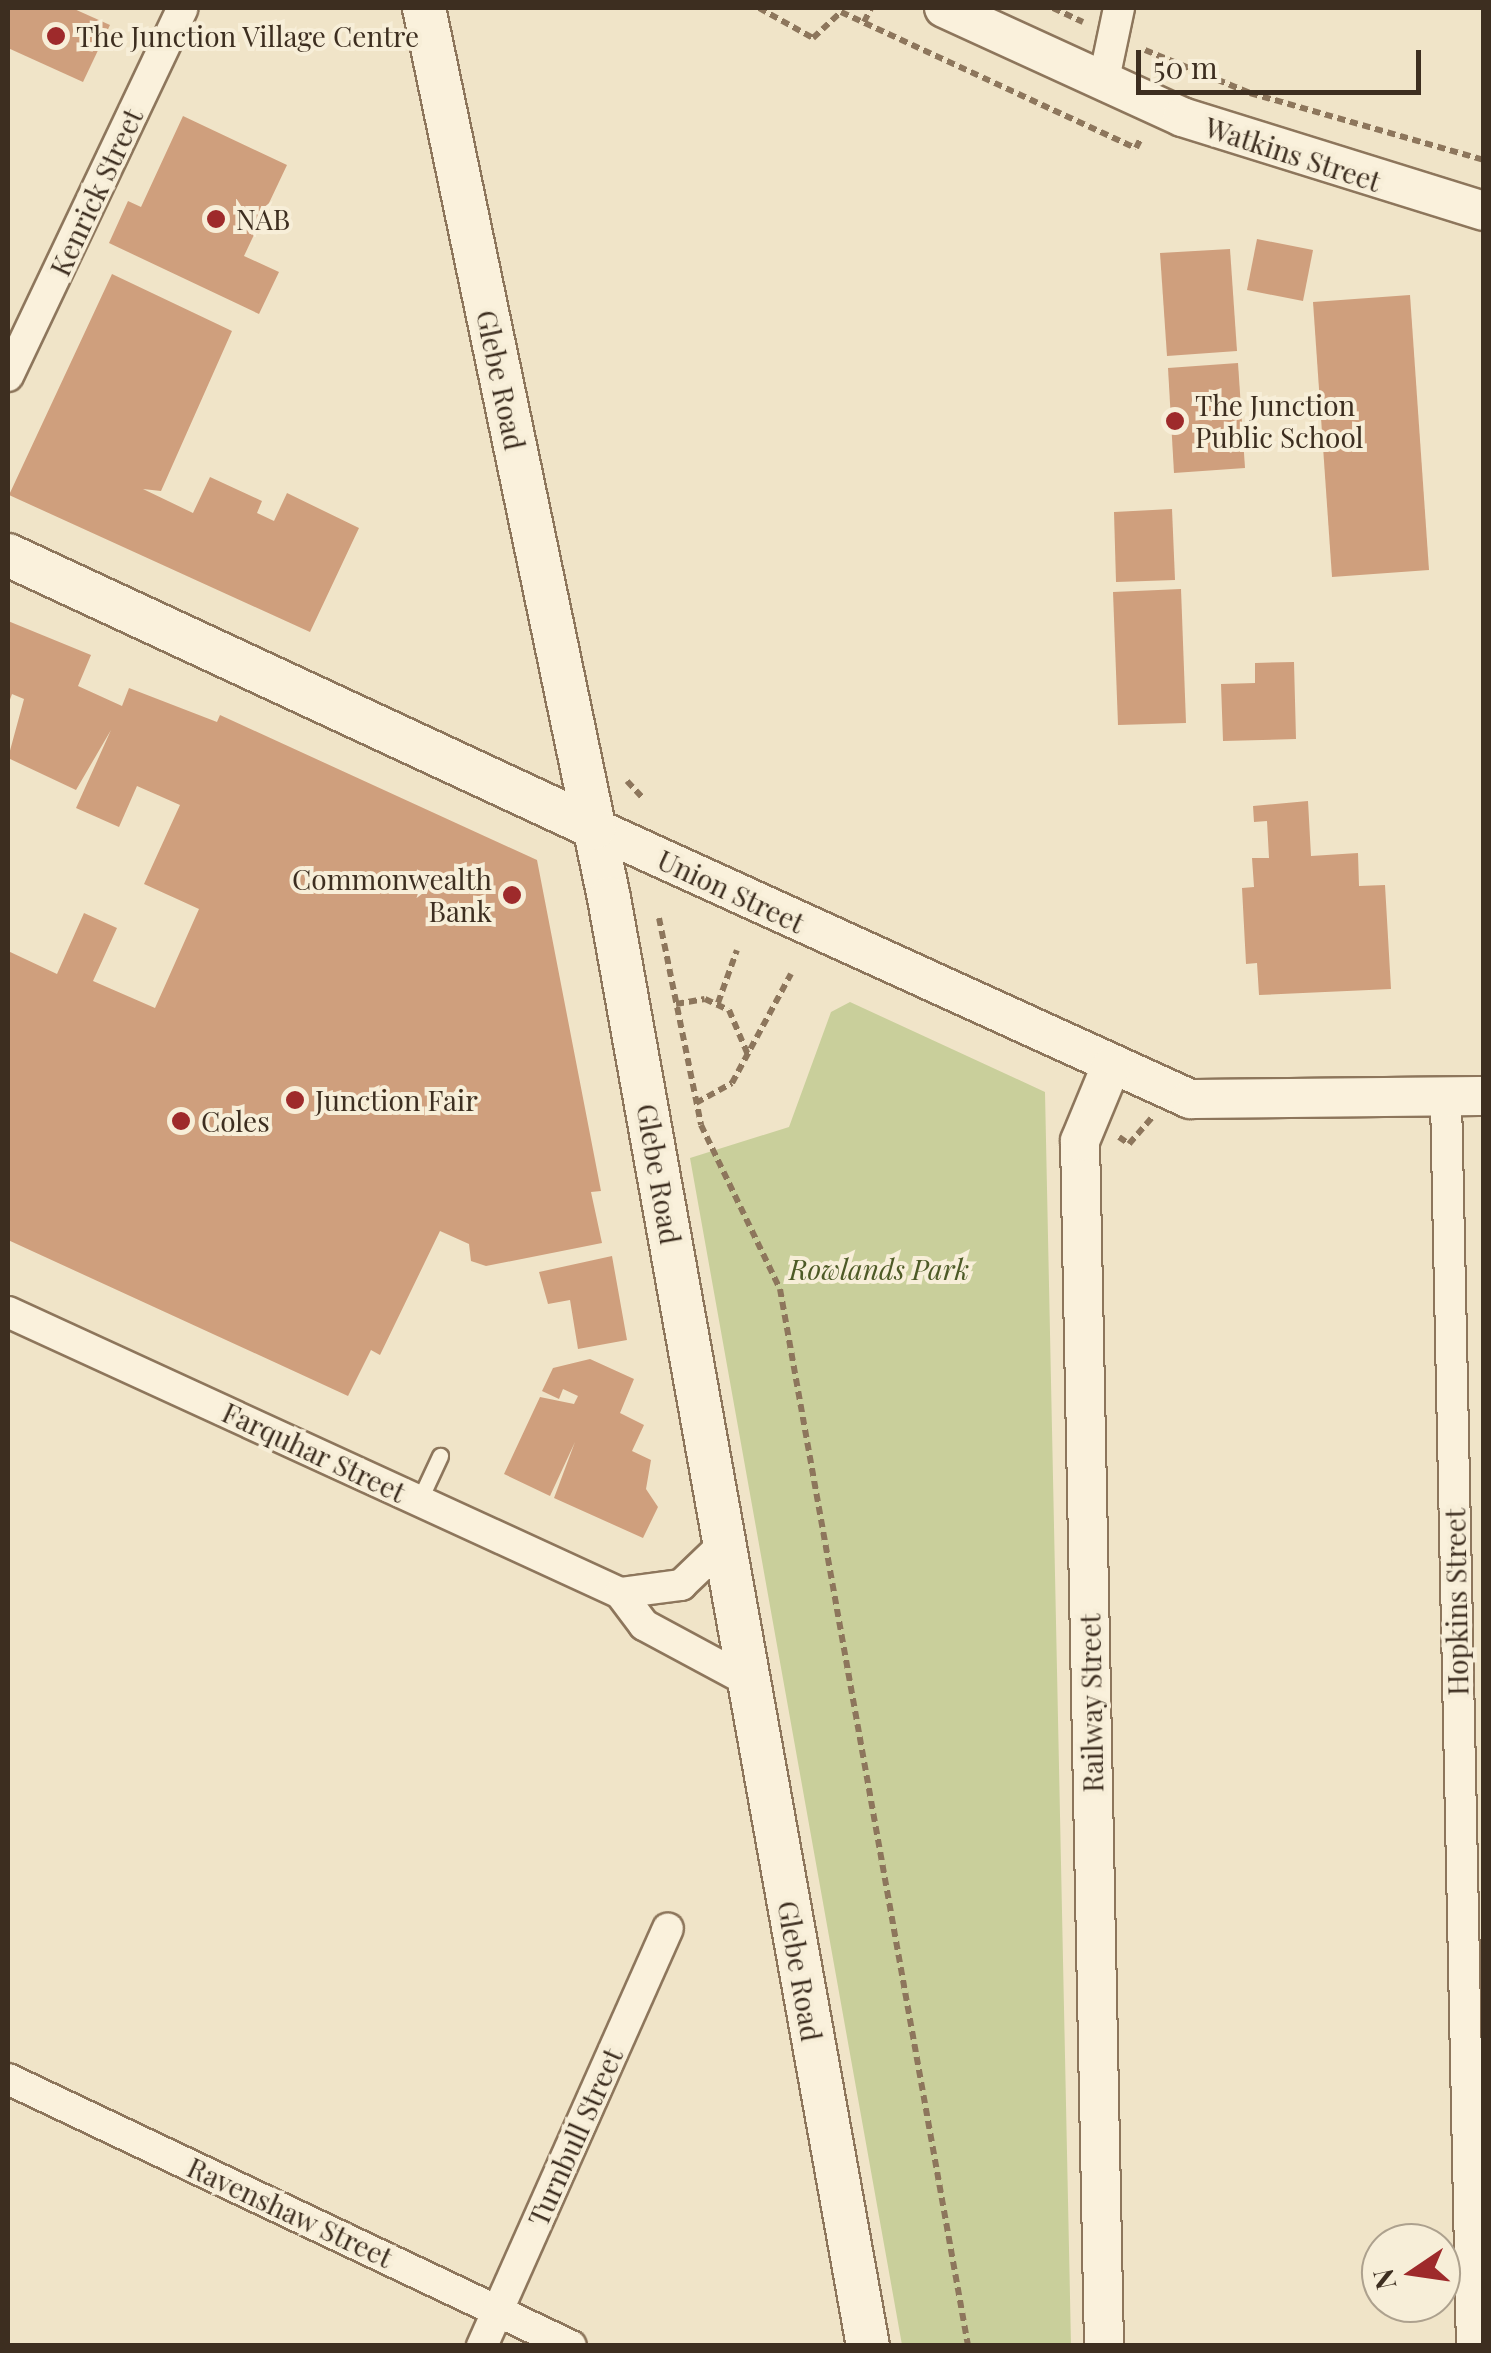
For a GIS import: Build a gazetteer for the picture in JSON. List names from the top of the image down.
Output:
{
  "streets": {
    "main road": ["Glebe Road", "Union Street"],
    "street": [
      "Watkins Street",
      "Kenrick Street",
      "Farquhar Street",
      "Hopkins Street",
      "Railway Street",
      "Turnbull Street",
      "Ravenshaw Street"
    ]
  },
  "crossings": [
    ["Glebe Road", "Union Street"],
    ["Glebe Road", "Farquhar Street"],
    ["Union Street", "Hopkins Street"],
    ["Union Street", "Railway Street"],
    ["Turnbull Street", "Ravenshaw Street"]
  ],
  "parks": ["Rowlands Park"],
  "places": [
    "The Junction Village Centre",
    "NAB",
    "The Junction Public School",
    "Commonwealth Bank",
    "Junction Fair",
    "Coles"
  ],
  "scale_bar": "50 m",
  "north": "left"
}
